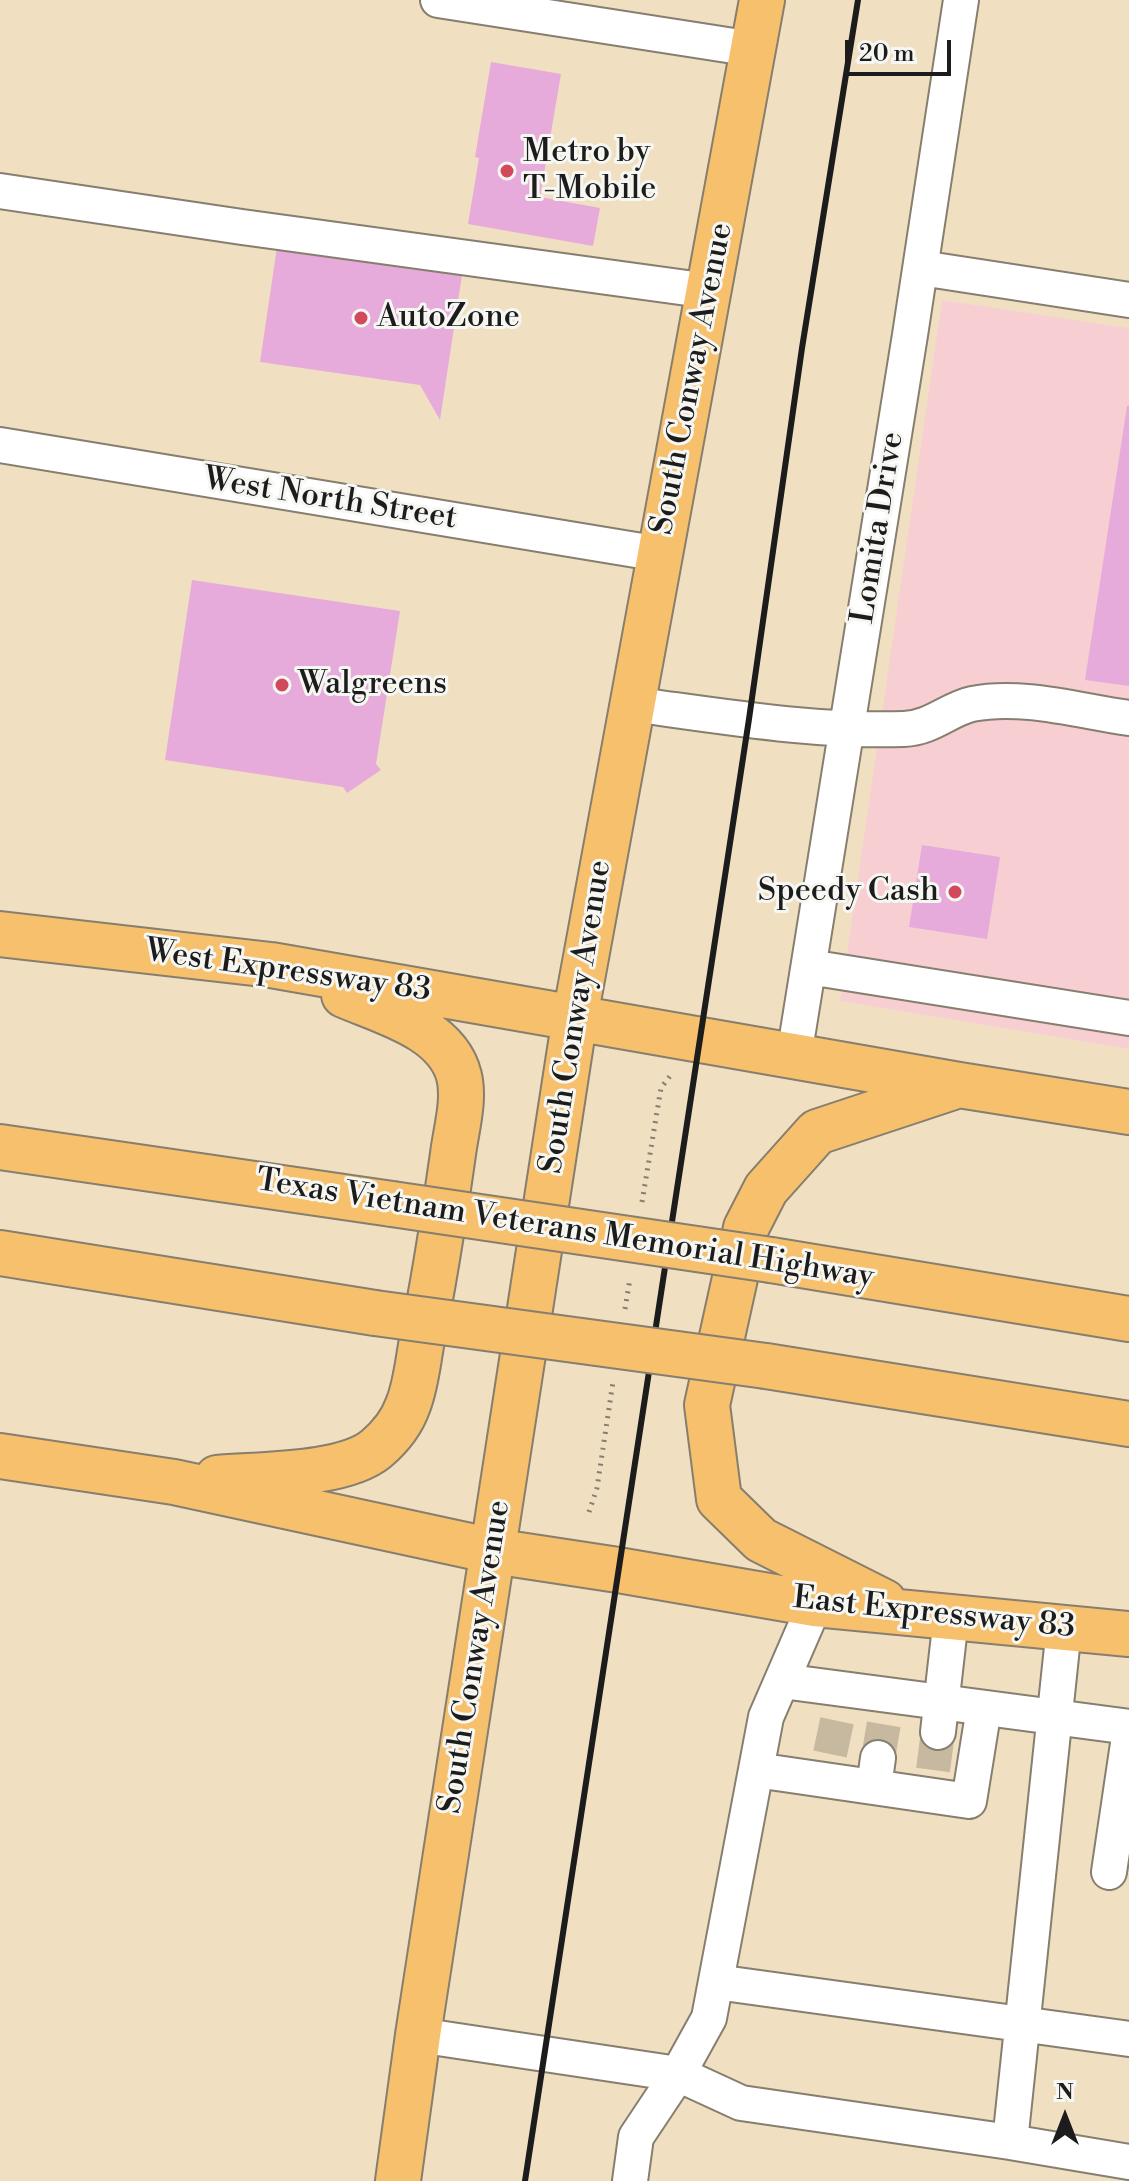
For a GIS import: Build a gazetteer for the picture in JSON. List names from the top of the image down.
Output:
{
  "streets": {
    "main road": [
      "South Conway Avenue",
      "West Expressway 83",
      "Texas Vietnam Veterans Memorial Highway",
      "East Expressway 83"
    ],
    "street": ["West North Street", "Lomita Drive"]
  },
  "crossings": [
    ["South Conway Avenue", "West North Street"],
    ["South Conway Avenue", "West Expressway 83"],
    ["South Conway Avenue", "East Expressway 83"],
    ["Lomita Drive", "West Expressway 83"]
  ],
  "places": [
    "Metro by T-Mobile",
    "AutoZone",
    "Walgreens",
    "Speedy Cash"
  ],
  "scale_bar": "20 m",
  "north": "top"
}
